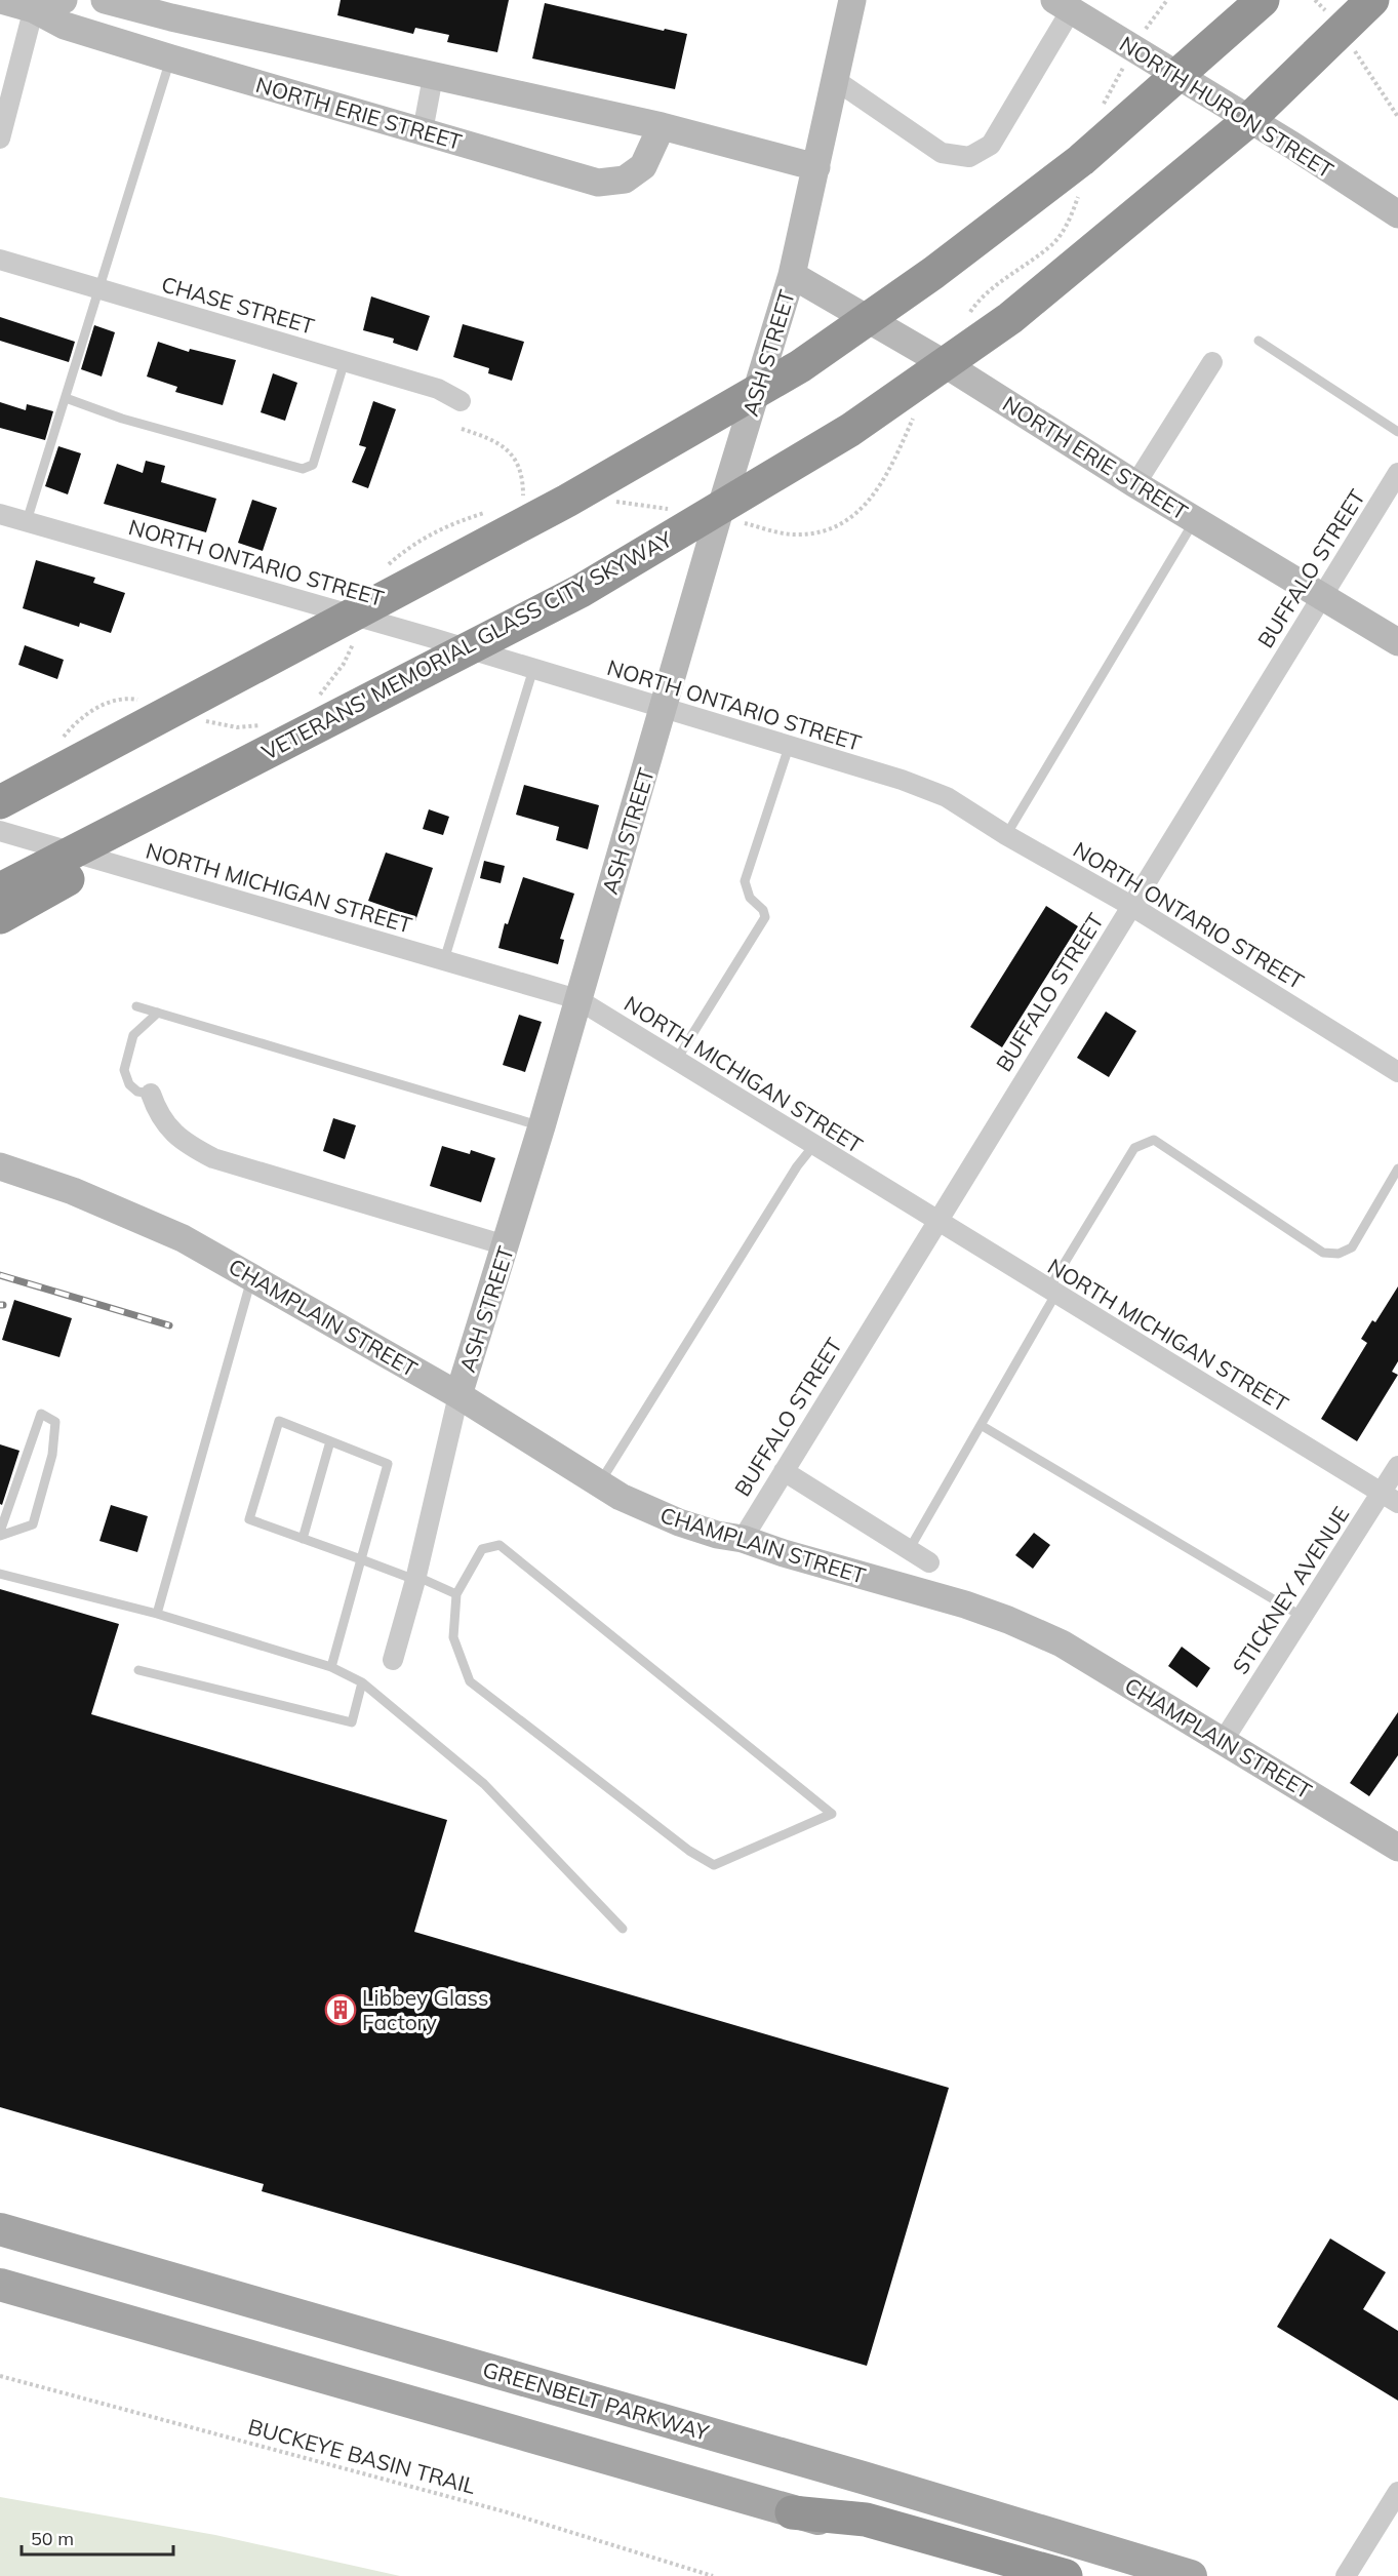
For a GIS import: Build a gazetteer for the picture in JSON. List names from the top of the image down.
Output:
{
  "streets": {
    "highway": ["VETERANS' MEMORIAL GLASS CITY SKYWAY"],
    "main road": ["GREENBELT PARKWAY"],
    "street": [
      "NORTH HURON STREET",
      "NORTH ERIE STREET",
      "CHASE STREET",
      "ASH STREET",
      "NORTH ONTARIO STREET",
      "BUFFALO STREET",
      "NORTH MICHIGAN STREET",
      "CHAMPLAIN STREET",
      "STICKNEY AVENUE"
    ],
    "path": ["BUCKEYE BASIN TRAIL"]
  },
  "crossings": [
    ["NORTH ERIE STREET", "ASH STREET"],
    ["NORTH ERIE STREET", "BUFFALO STREET"],
    ["ASH STREET", "NORTH ONTARIO STREET"],
    ["ASH STREET", "NORTH MICHIGAN STREET"],
    ["ASH STREET", "CHAMPLAIN STREET"],
    ["NORTH ONTARIO STREET", "BUFFALO STREET"],
    ["BUFFALO STREET", "NORTH MICHIGAN STREET"],
    ["BUFFALO STREET", "CHAMPLAIN STREET"],
    ["NORTH MICHIGAN STREET", "STICKNEY AVENUE"],
    ["CHAMPLAIN STREET", "STICKNEY AVENUE"]
  ],
  "places": {
    "building": ["Libbey Glass Factory"]
  },
  "scale_bar": "50 m"
}
